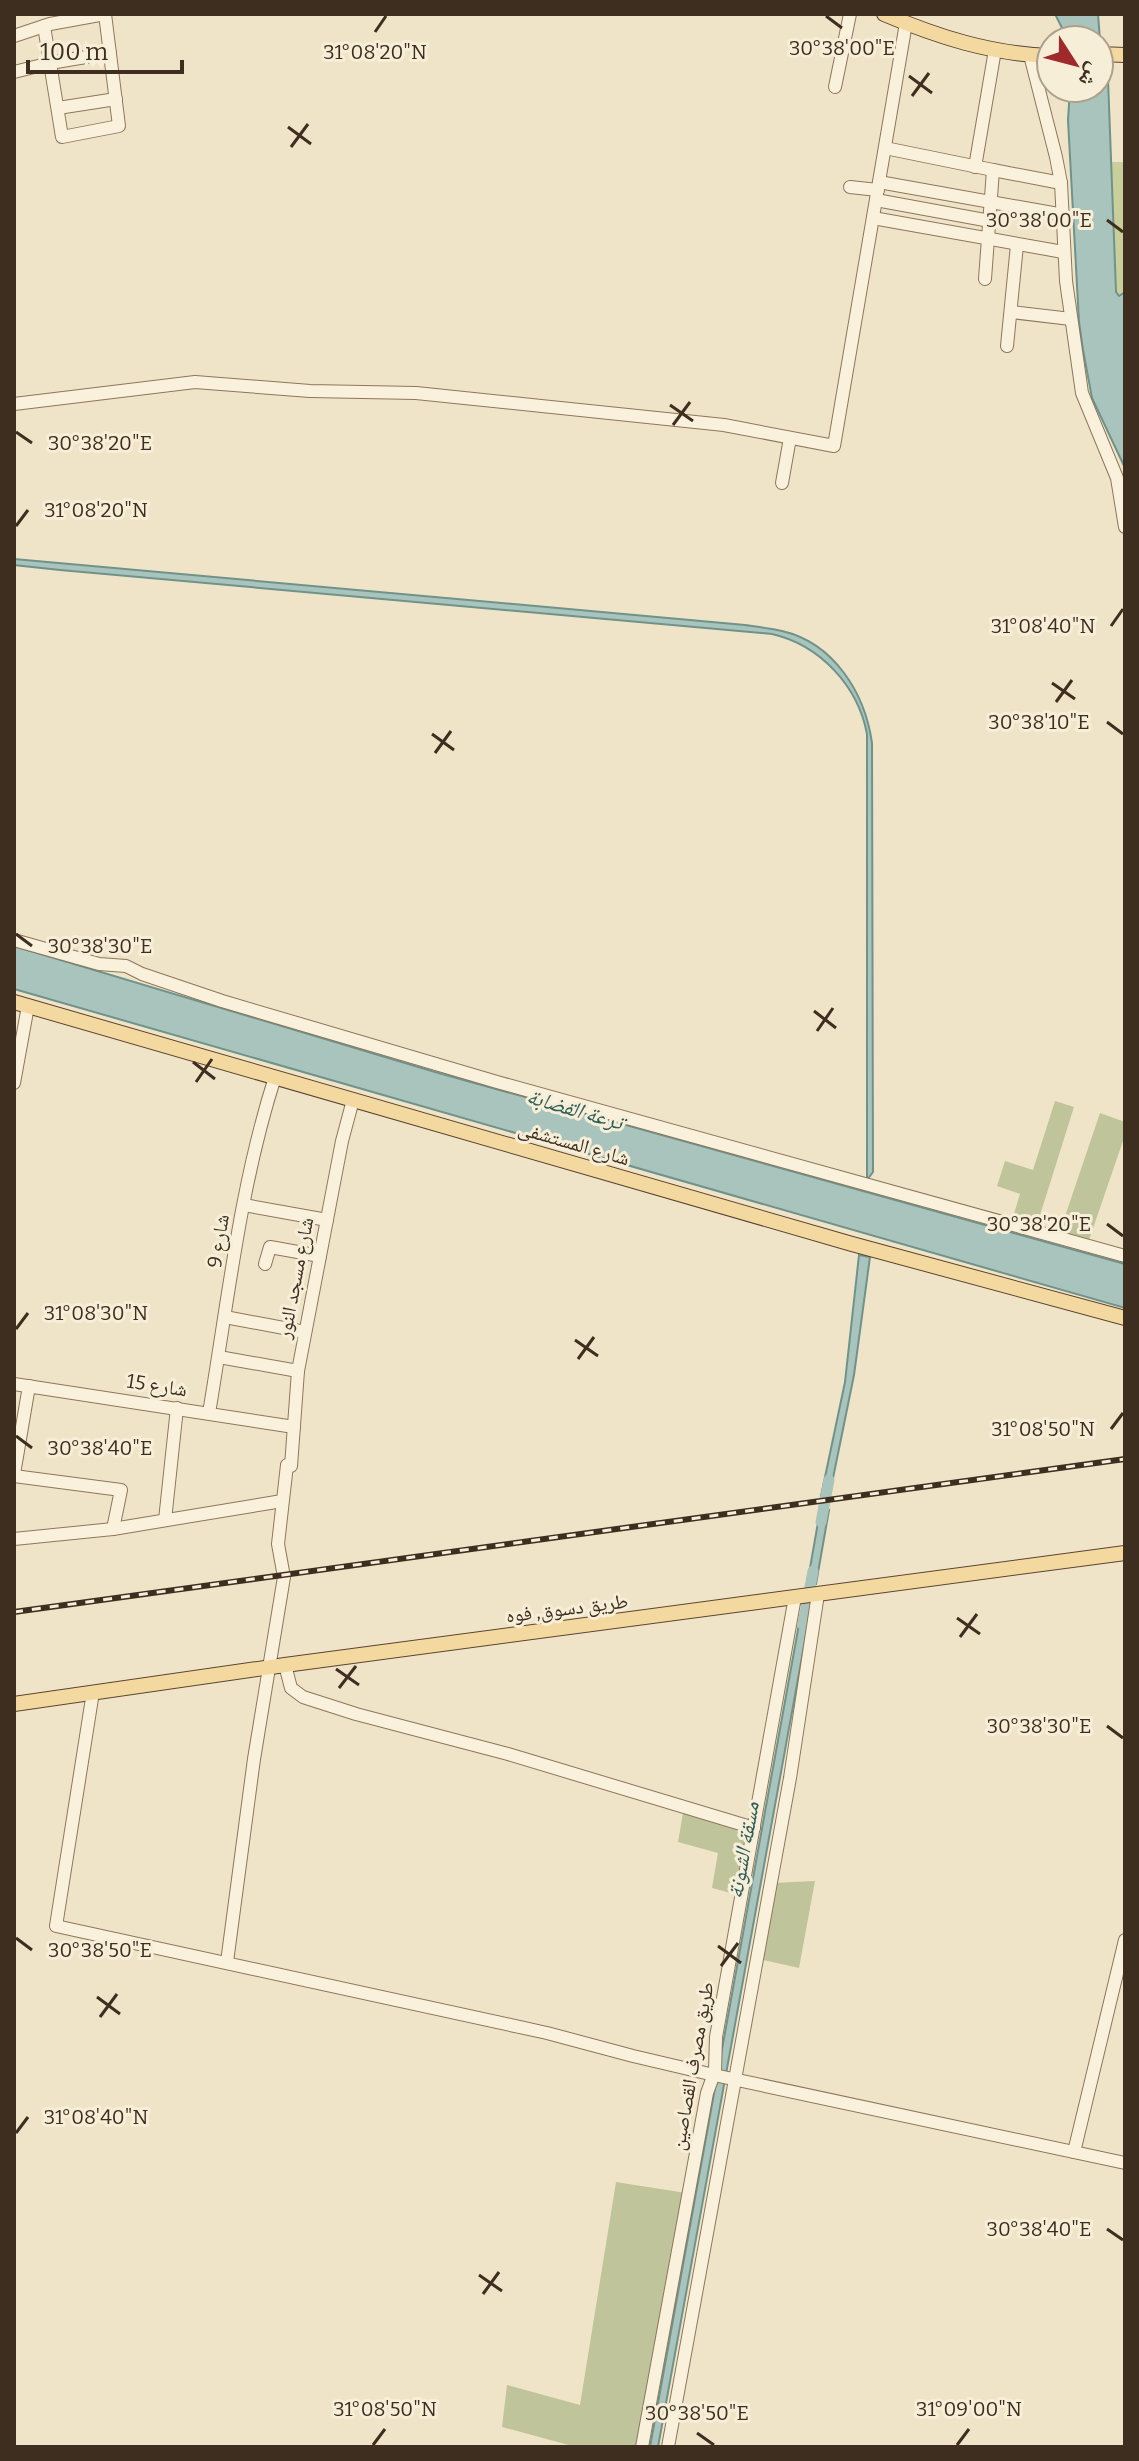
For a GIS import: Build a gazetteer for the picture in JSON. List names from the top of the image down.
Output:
{
  "streets": {
    "main road": ["شارع المستشفى", "طريق دسوق, فوه"],
    "street": [
      "شارع 9",
      "شارع مسجد النور",
      "شارع 15",
      "طريق مصرف القصاصين"
    ]
  },
  "crossings": [
    ["شارع المستشفى", "شارع 9"],
    ["شارع المستشفى", "شارع مسجد النور"],
    ["شارع 9", "شارع 15"],
    ["شارع مسجد النور", "شارع 15"],
    ["شارع مسجد النور", "طريق دسوق, فوه"],
    ["طريق دسوق, فوه", "طريق مصرف القصاصين"]
  ],
  "water": ["ترعة القضابة", "مسقة الشونة"],
  "scale_bar": "100 m",
  "north": "bottom right",
  "coordinates": [
    "30°38'00\"E",
    "31°08'20\"N",
    "30°38'20\"E",
    "31°08'40\"N",
    "30°38'10\"E",
    "30°38'30\"E",
    "31°08'30\"N",
    "31°08'50\"N",
    "30°38'40\"E",
    "30°38'50\"E",
    "31°09'00\"N"
  ]
}
